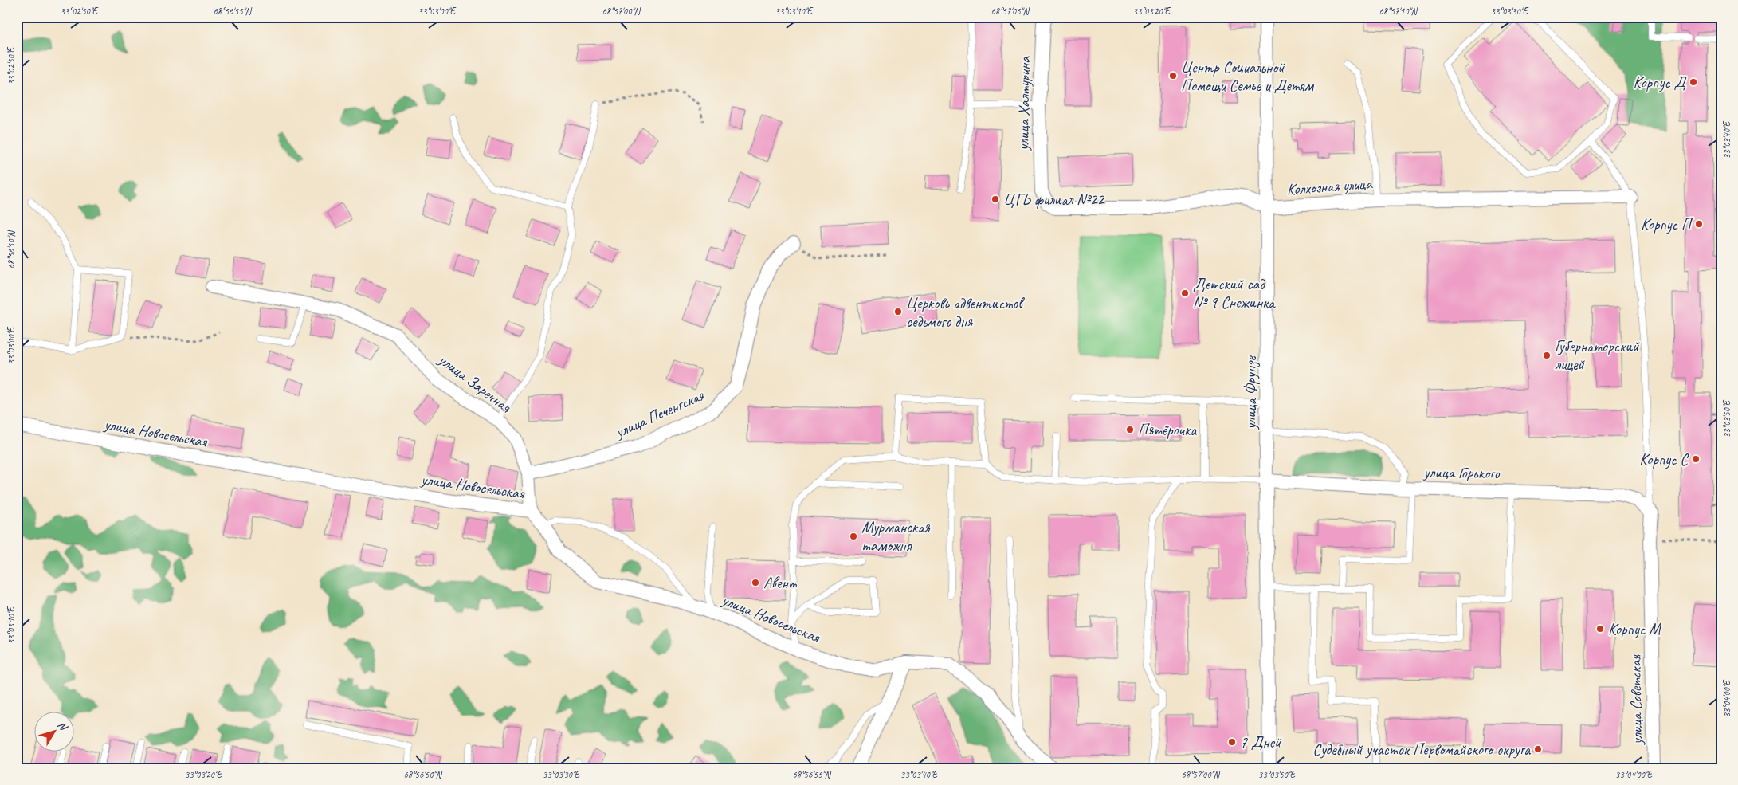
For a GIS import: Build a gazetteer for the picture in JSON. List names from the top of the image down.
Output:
{
  "streets": {
    "street": [
      "улица Халтурина",
      "Колхозная улица",
      "улица Заречная",
      "улица Фрунзе",
      "улица Печенгская",
      "улица Новосельская",
      "улица Горького",
      "улица Советская"
    ]
  },
  "crossings": [
    ["улица Халтурина", "Колхозная улица"],
    ["Колхозная улица", "улица Фрунзе"],
    ["улица Заречная", "улица Печенгская"],
    ["улица Заречная", "улица Новосельская"],
    ["улица Фрунзе", "улица Горького"],
    ["улица Горького", "улица Советская"]
  ],
  "places": [
    "Центр Социальной Помощи Семье и Детям",
    "Корпус Д",
    "ЦГБ филиал №22",
    "Корпус П",
    "Детский сад № 9 Снежинка",
    "Церковь адвентистов седьмого дня",
    "Губернаторский лицей",
    "Пятёрочка",
    "Корпус С",
    "Мурманская таможня",
    "Авент",
    "Корпус M",
    "7 Дней",
    "Судебный участок Первомайского округа"
  ],
  "north": "top right",
  "coordinates": [
    "33°02'50\"E",
    "68°56'55\"N",
    "33°03'00\"E",
    "68°57'00\"N",
    "33°03'10\"E",
    "68°57'05\"N",
    "33°03'20\"E",
    "68°57'10\"N",
    "33°03'30\"E",
    "33°03'40\"E",
    "68°56'50\"N",
    "33°03'50\"E",
    "33°04'00\"E"
  ]
}
